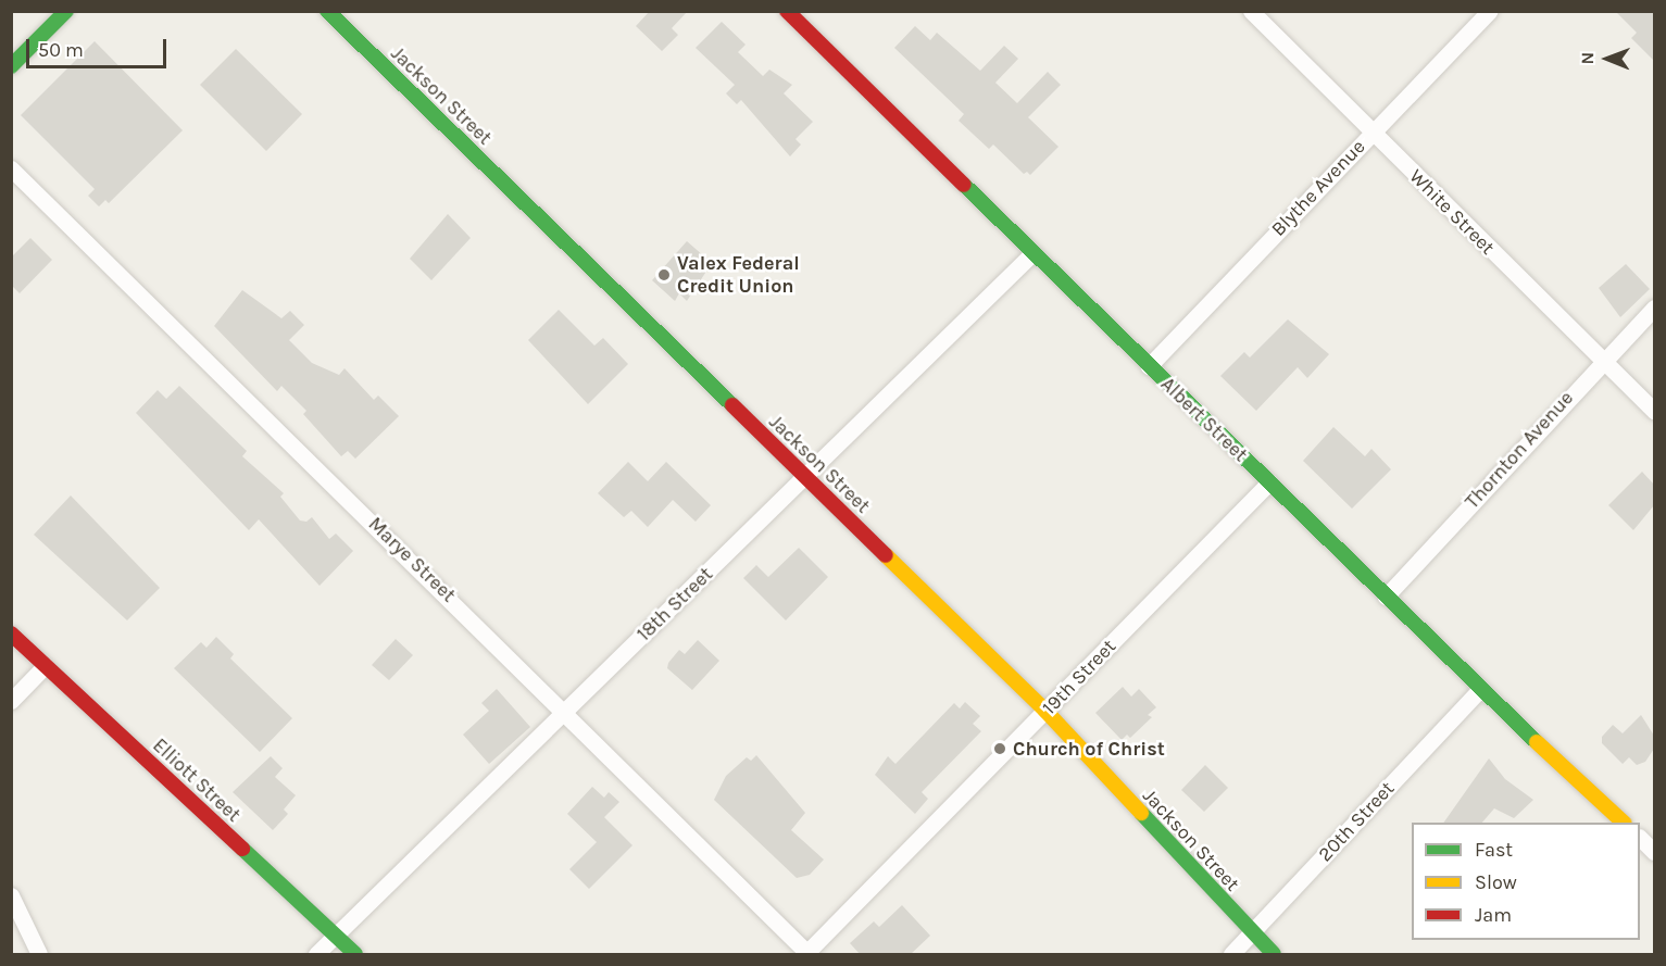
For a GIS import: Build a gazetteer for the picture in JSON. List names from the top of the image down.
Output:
{
  "streets": {
    "street": [
      "Jackson Street",
      "Blythe Avenue",
      "White Street",
      "Albert Street",
      "Thornton Avenue",
      "Marye Street",
      "18th Street",
      "19th Street",
      "Elliott Street",
      "20th Street"
    ]
  },
  "crossings": [
    ["Jackson Street", "18th Street"],
    ["Jackson Street", "19th Street"],
    ["Jackson Street", "20th Street"],
    ["Blythe Avenue", "White Street"],
    ["Blythe Avenue", "Albert Street"],
    ["White Street", "Thornton Avenue"],
    ["Albert Street", "Thornton Avenue"],
    ["Albert Street", "18th Street"],
    ["Albert Street", "19th Street"],
    ["Albert Street", "20th Street"],
    ["Marye Street", "18th Street"],
    ["Marye Street", "19th Street"],
    ["18th Street", "Elliott Street"]
  ],
  "places": ["Valex Federal Credit Union", "Church of Christ"],
  "legend": ["Fast", "Slow", "Jam"],
  "scale_bar": "50 m",
  "north": "left"
}
